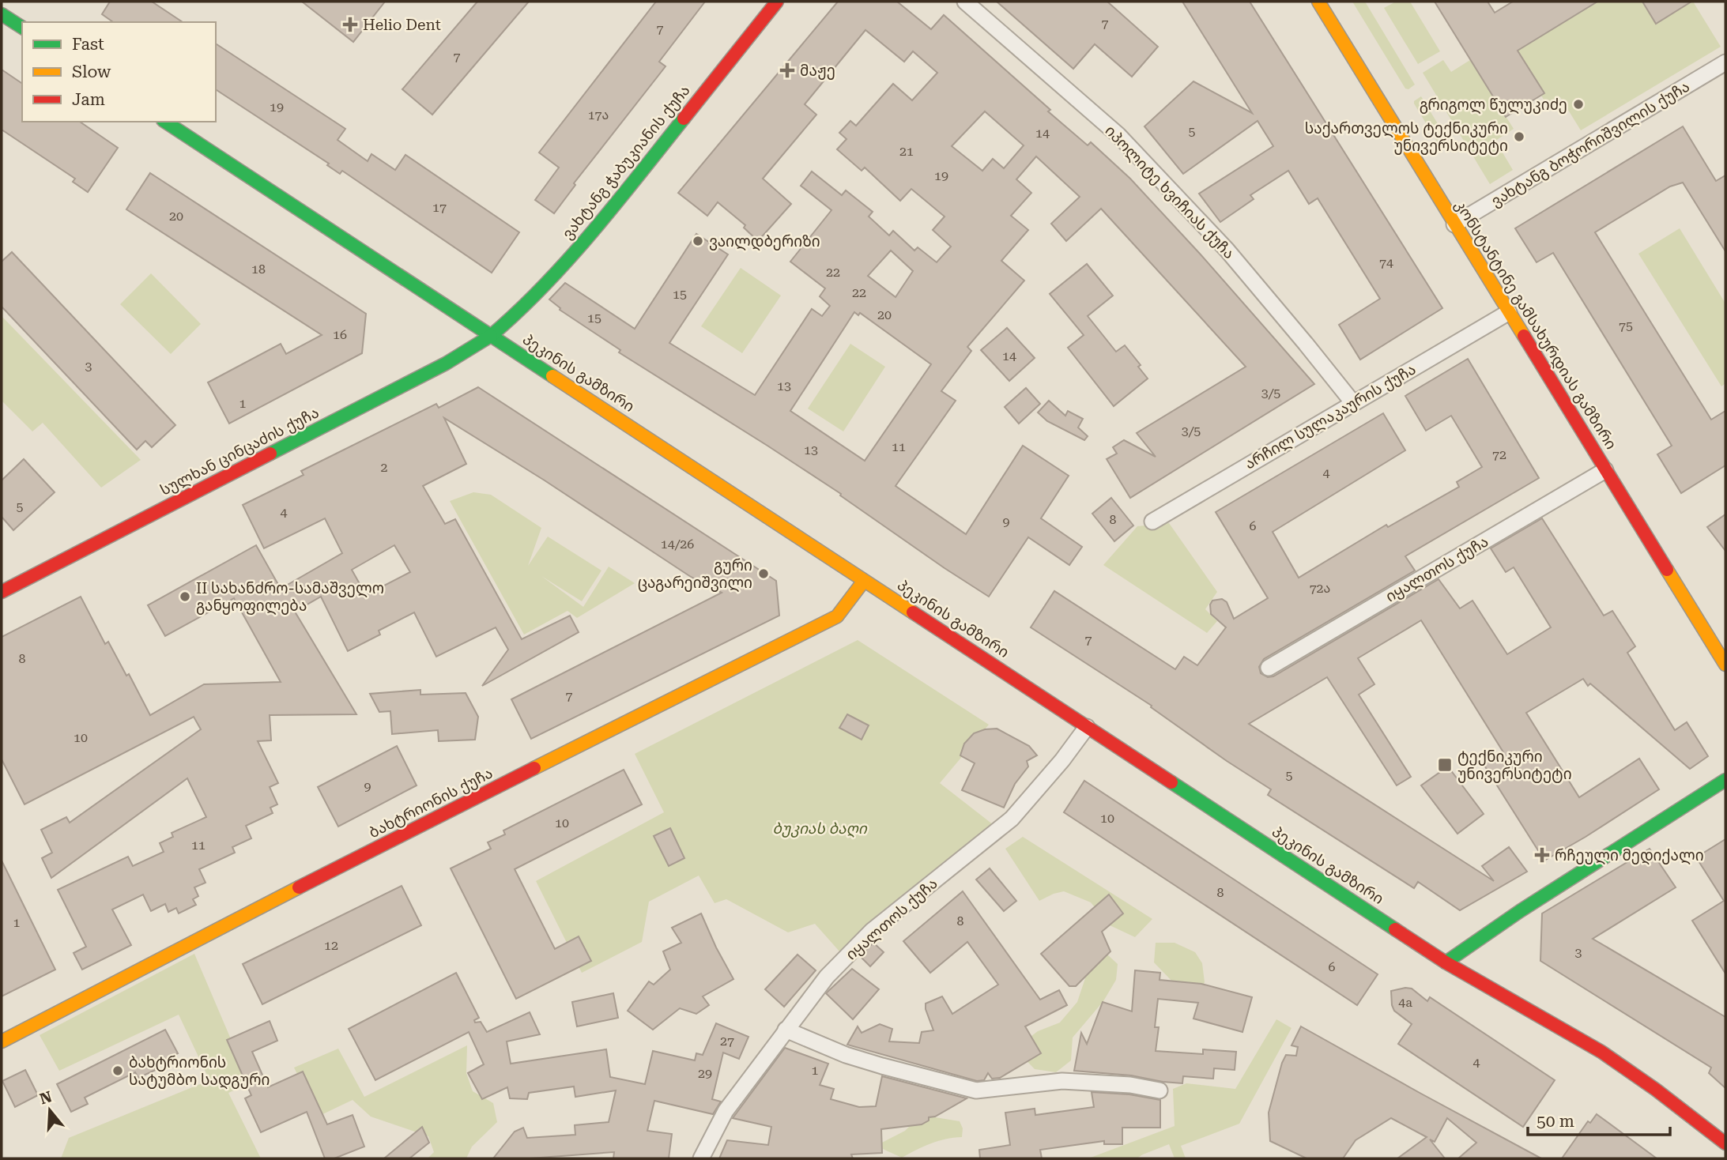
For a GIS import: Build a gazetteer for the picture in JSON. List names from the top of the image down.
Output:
{
  "streets": {
    "main road": [
      "ვახტანგ ჭაბუკიანის ქუჩა",
      "კონსტანტინე გამსახურდიას გამზირი",
      "პეკინის გამზირი",
      "სულხან ცინცაძის ქუჩა",
      "ბახტრიონის ქუჩა"
    ],
    "street": [
      "ვახტანგ ბოჭორიშვილის ქუჩა",
      "იპოლიტე ხვიჩიას ქუჩა",
      "არჩილ სულაკაურის ქუჩა",
      "იყალთოს ქუჩა"
    ]
  },
  "crossings": [
    ["ვახტანგ ბოჭორიშვილის ქუჩა", "კონსტანტინე გამსახურდიას გამზირი"],
    ["ვახტანგ ჭაბუკიანის ქუჩა", "პეკინის გამზირი"],
    ["ვახტანგ ჭაბუკიანის ქუჩა", "სულხან ცინცაძის ქუჩა"],
    ["იპოლიტე ხვიჩიას ქუჩა", "არჩილ სულაკაურის ქუჩა"],
    ["კონსტანტინე გამსახურდიას გამზირი", "არჩილ სულაკაურის ქუჩა"],
    ["კონსტანტინე გამსახურდიას გამზირი", "იყალთოს ქუჩა"],
    ["პეკინის გამზირი", "სულხან ცინცაძის ქუჩა"],
    ["პეკინის გამზირი", "იყალთოს ქუჩა"],
    ["პეკინის გამზირი", "ბახტრიონის ქუჩა"]
  ],
  "parks": ["ბუკიას ბაღი"],
  "places": {
    "health": ["Helio Dent", "მაჟე", "რჩეული მედიქალი"],
    "other": [
      "გრიგოლ წულუკიძე",
      "საქართველოს ტექნიკური უნივერსიტეტი",
      "ვაილდბერიზი",
      "გური ცაგარეიშვილი",
      "II სახანძრო-სამაშველო განყოფილება",
      "ბახტრიონის სატუმბო სადგური"
    ],
    "transit": ["ტექნიკური უნივერსიტეტი"]
  },
  "house_numbers": [
    "7",
    "7",
    "7",
    "19",
    "17ა",
    "5",
    "14",
    "21",
    "19",
    "17",
    "20",
    "74",
    "18",
    "22",
    "22",
    "15",
    "20",
    "15",
    "75",
    "16",
    "14",
    "3",
    "13",
    "3/5",
    "1",
    "3/5",
    "11",
    "13",
    "72",
    "2",
    "4",
    "5",
    "4",
    "8",
    "9",
    "6",
    "14/26",
    "72ა",
    "7",
    "8",
    "7",
    "10",
    "5",
    "9",
    "10",
    "10",
    "11",
    "8",
    "8",
    "1",
    "12",
    "3",
    "6",
    "4a",
    "27",
    "4",
    "1",
    "29"
  ],
  "legend": ["Fast", "Slow", "Jam"],
  "scale_bar": "50 m",
  "north": "top"
}
